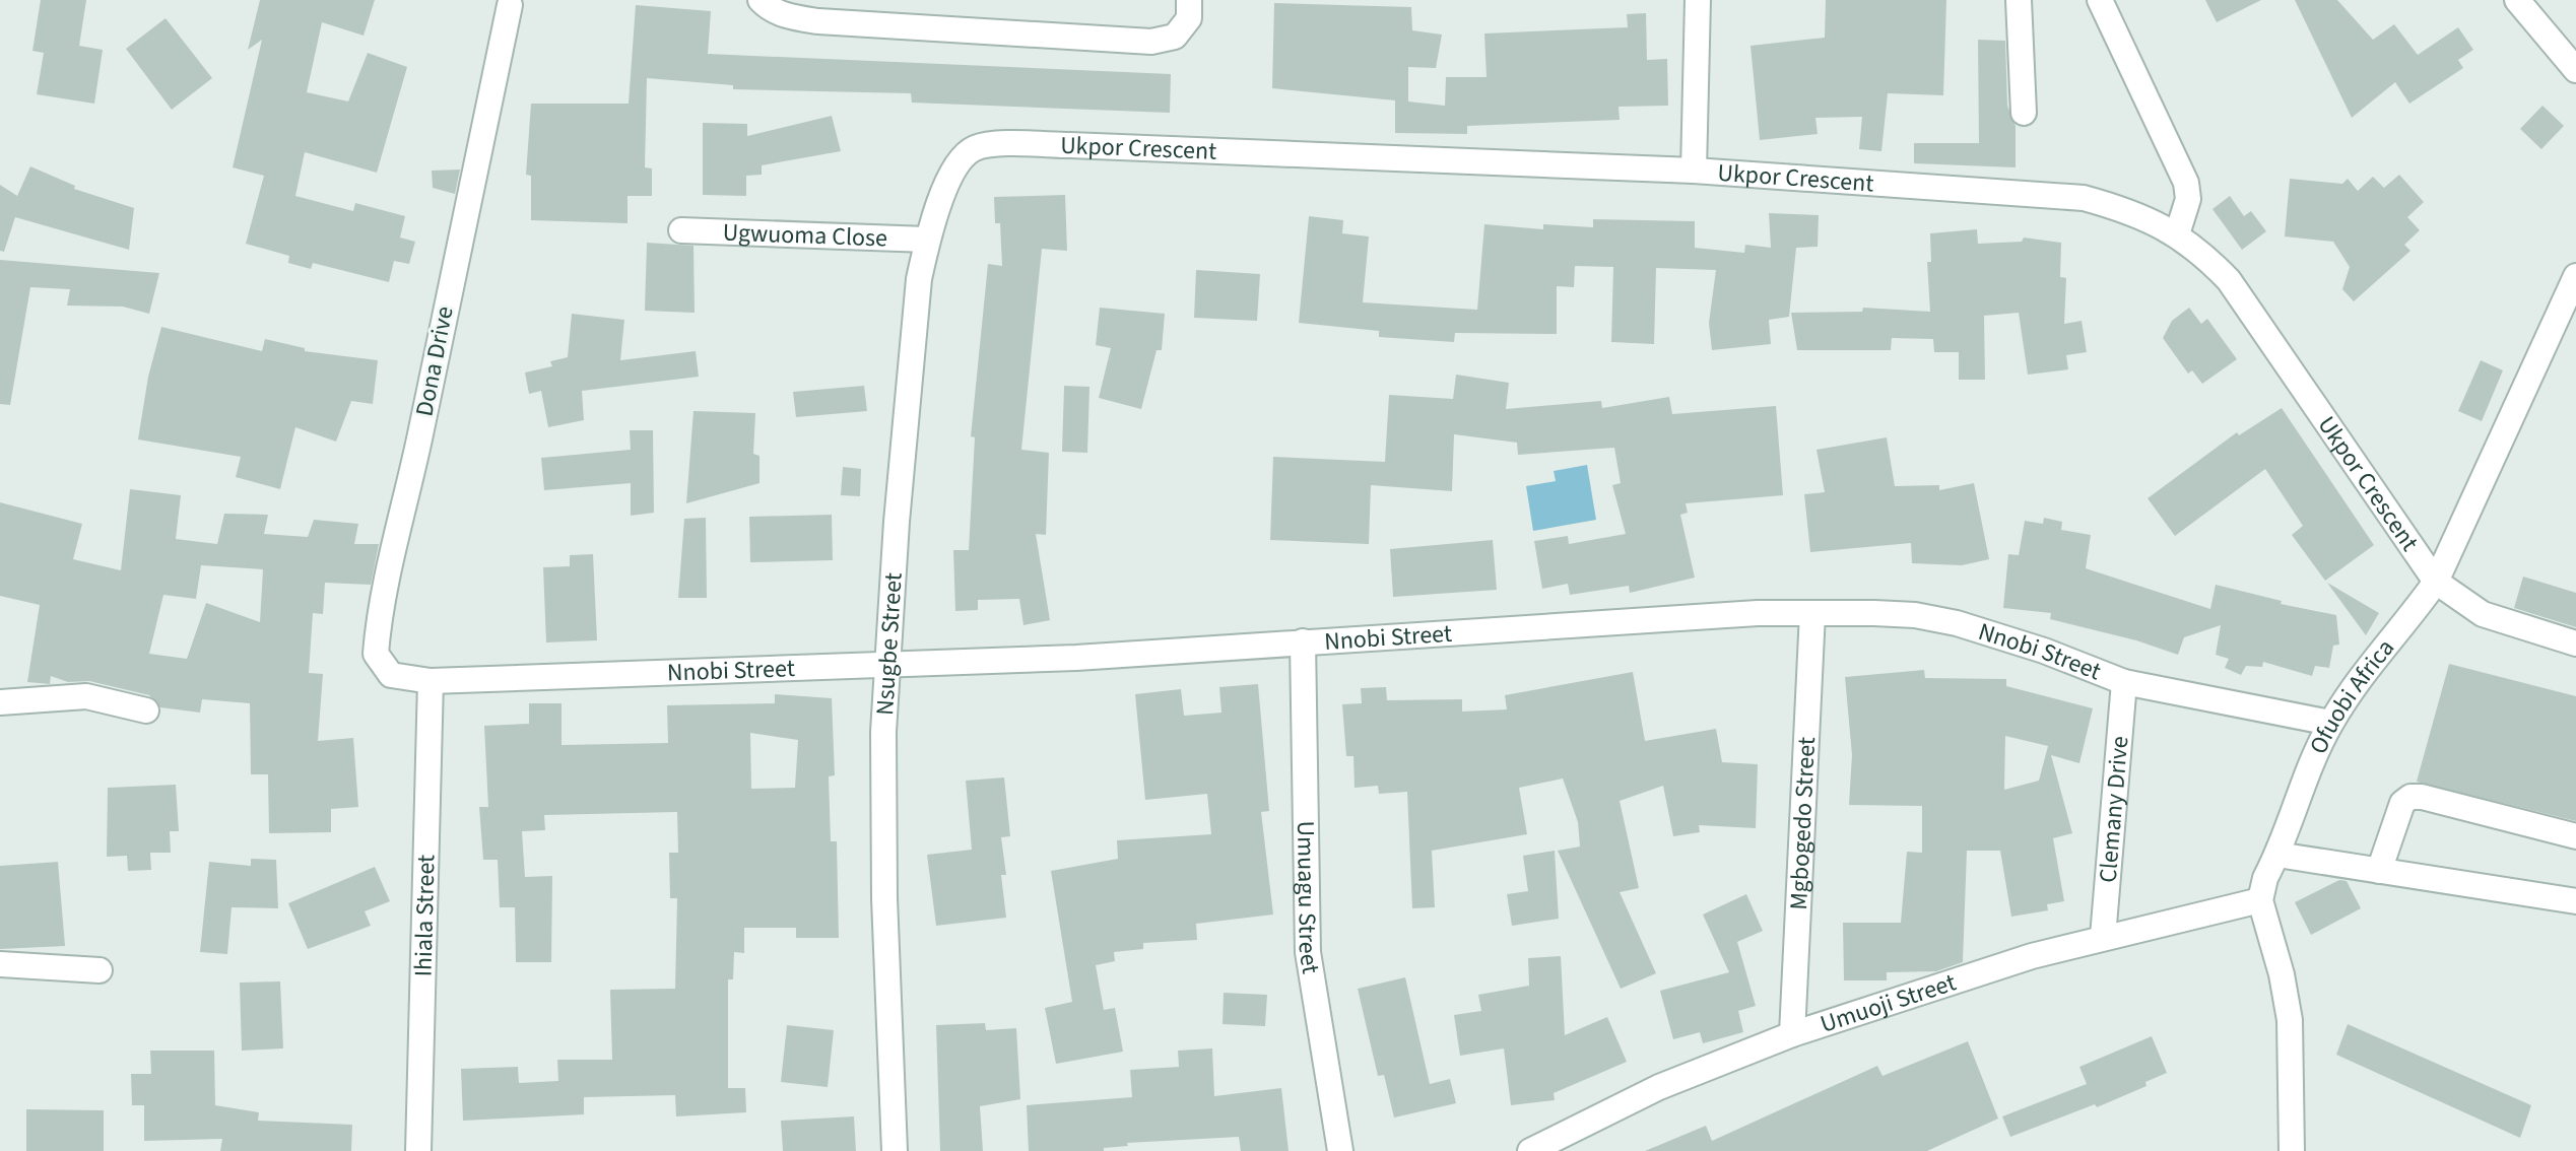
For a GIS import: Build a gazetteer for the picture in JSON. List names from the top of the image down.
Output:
{
  "streets": {
    "street": [
      "Ukpor Crescent",
      "Ugwuoma Close",
      "Dona Drive",
      "Nnobi Street",
      "Nsugbe Street",
      "Ofuobi Africa",
      "Clemany Drive",
      "Mgbogedo Street",
      "Umuagu Street",
      "Ihiala Street",
      "Umuoji Street"
    ]
  },
  "crossings": [
    ["Ukpor Crescent", "Nsugbe Street"],
    ["Ukpor Crescent", "Ofuobi Africa"],
    ["Ugwuoma Close", "Nsugbe Street"],
    ["Dona Drive", "Nnobi Street"],
    ["Dona Drive", "Ihiala Street"],
    ["Nnobi Street", "Nsugbe Street"],
    ["Nnobi Street", "Ofuobi Africa"],
    ["Nnobi Street", "Clemany Drive"],
    ["Nnobi Street", "Mgbogedo Street"],
    ["Nnobi Street", "Umuagu Street"],
    ["Nnobi Street", "Ihiala Street"],
    ["Ofuobi Africa", "Umuoji Street"],
    ["Clemany Drive", "Umuoji Street"],
    ["Mgbogedo Street", "Umuoji Street"]
  ]
}
